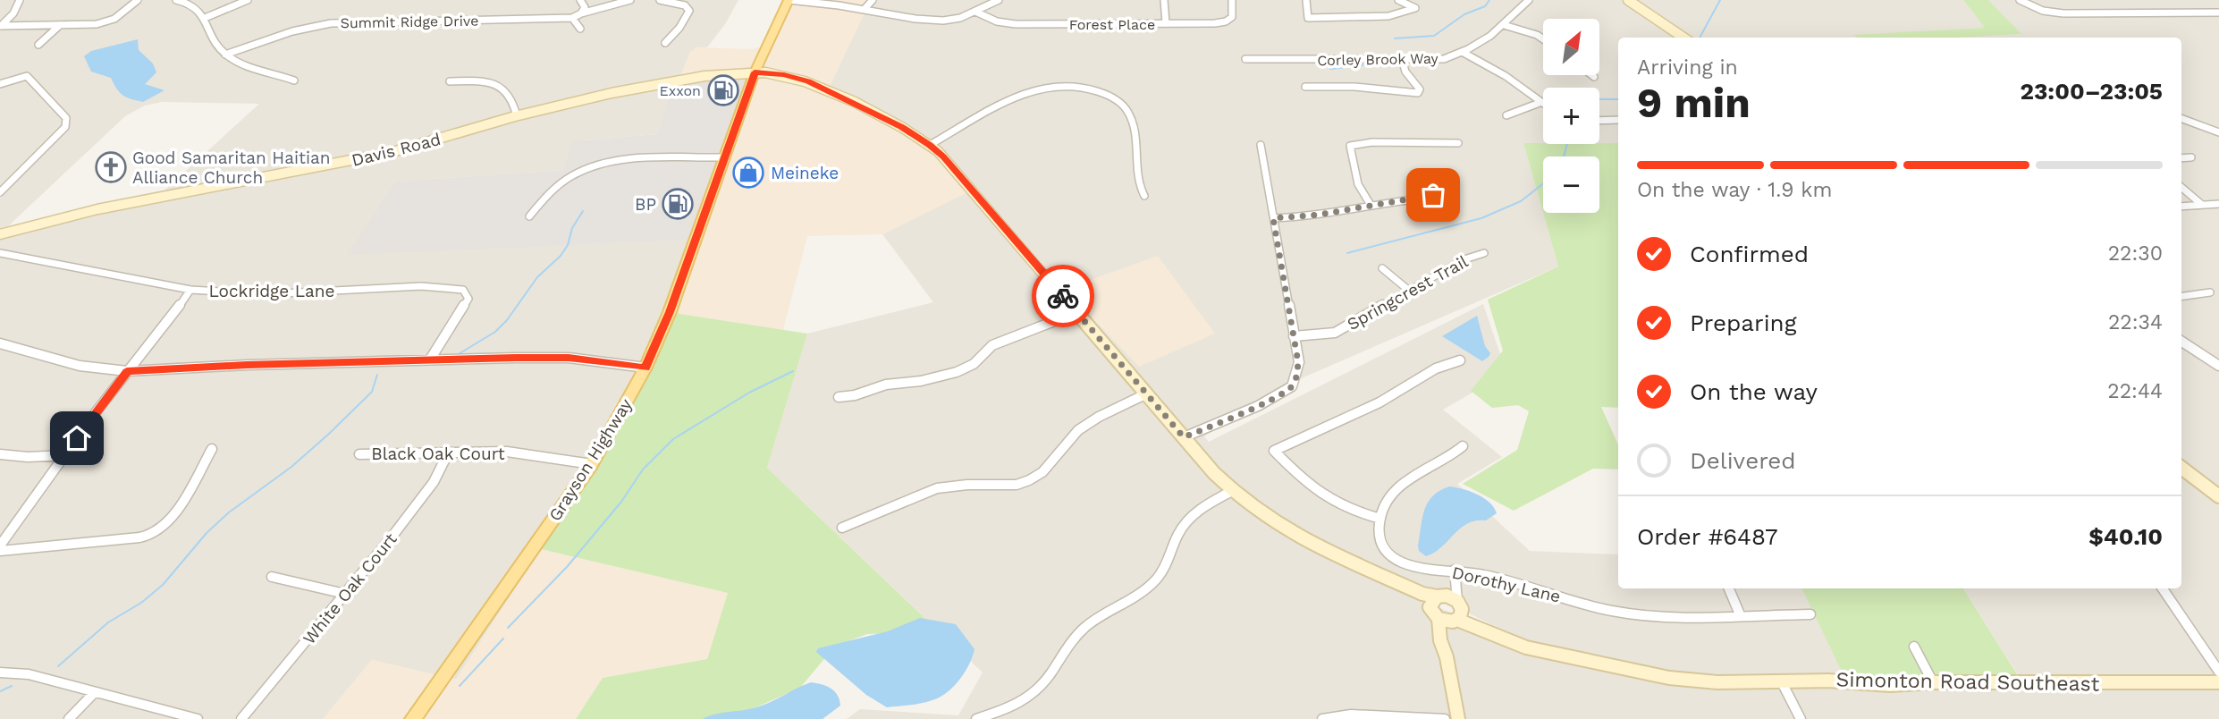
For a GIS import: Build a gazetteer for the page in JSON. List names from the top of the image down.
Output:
{
  "streets": {
    "main road": ["Grayson Highway"],
    "street": [
      "Summit Ridge Drive",
      "Forest Place",
      "Corley Brook Way",
      "Davis Road",
      "Lockridge Lane",
      "Springcrest Trail",
      "Black Oak Court",
      "Dorothy Lane",
      "White Oak Court",
      "Simonton Road Southeast"
    ]
  },
  "crossings": [
    ["Davis Road", "Grayson Highway"],
    ["Black Oak Court", "Grayson Highway"],
    ["Black Oak Court", "White Oak Court"]
  ],
  "places": {
    "fuel station": ["Exxon", "BP"],
    "church": ["Good Samaritan Haitian Alliance Church"],
    "shop": ["Meineke"]
  },
  "north": "top right",
  "page": {
    "map_buttons": ["+", "−"],
    "heading": ["9 min", "Arriving in", "23:00–23:05"],
    "panel": ["Order #6487", "$40.10"],
    "bar": "On the way · 1.9 km",
    "list": [
      ["Confirmed", "22:30"],
      ["Preparing", "22:34"],
      ["On the way", "22:44"],
      "Delivered"
    ]
  }
}
